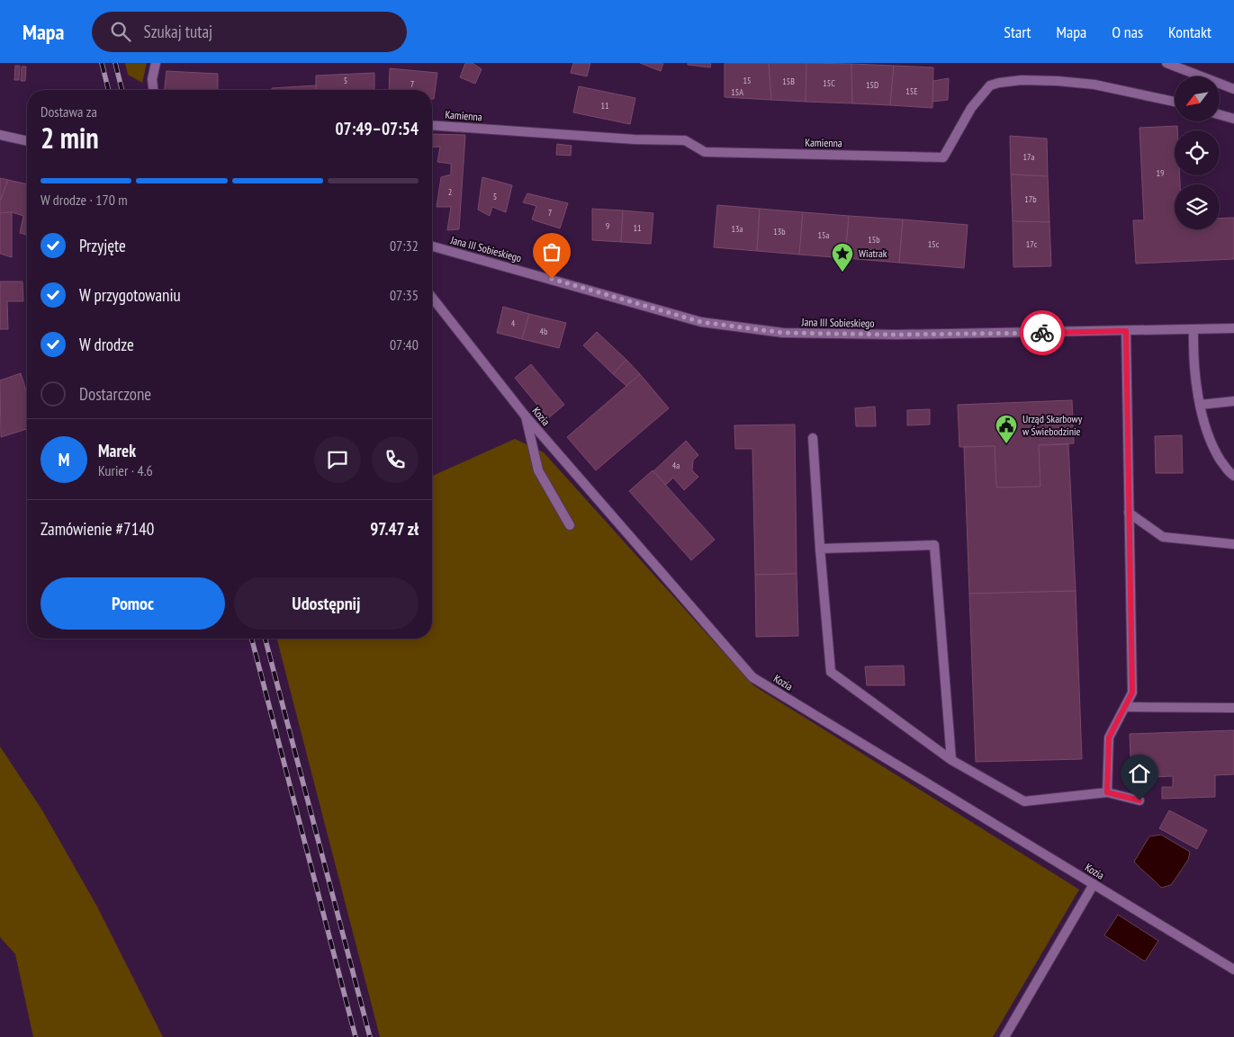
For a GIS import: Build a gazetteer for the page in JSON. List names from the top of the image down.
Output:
{
  "streets": {
    "street": ["Kamienna", "Jana III Sobieskiego", "Kozia"]
  },
  "places": {
    "place": ["Wiatrak"],
    "public building": ["Urząd Skarbowy w Świebodzinie"]
  },
  "house_numbers": [
    "5",
    "15",
    "15B",
    "15C",
    "7",
    "15D",
    "15E",
    "15A",
    "11",
    "17a",
    "19",
    "2",
    "5",
    "17b",
    "7",
    "9",
    "11",
    "13a",
    "13b",
    "15a",
    "15b",
    "15c",
    "17c",
    "4",
    "4b",
    "4a"
  ],
  "north": "bottom left",
  "page": {
    "header": "Mapa",
    "search": "Szukaj tutaj",
    "nav": [
      "Start",
      "Mapa",
      "O nas",
      "Kontakt"
    ],
    "heading": ["2 min", "Dostawa za", "07:49–07:54"],
    "panel": [
      "Marek",
      "Kurier · 4.6",
      "Zamówienie #7140",
      "97.47 zł"
    ],
    "bar": "W drodze · 170 m",
    "list": [
      ["Przyjęte", "07:32"],
      ["W przygotowaniu", "07:35"],
      ["W drodze", "07:40"],
      "Dostarczone"
    ],
    "round": "M",
    "buttons": ["Pomoc", "Udostępnij"]
  }
}
